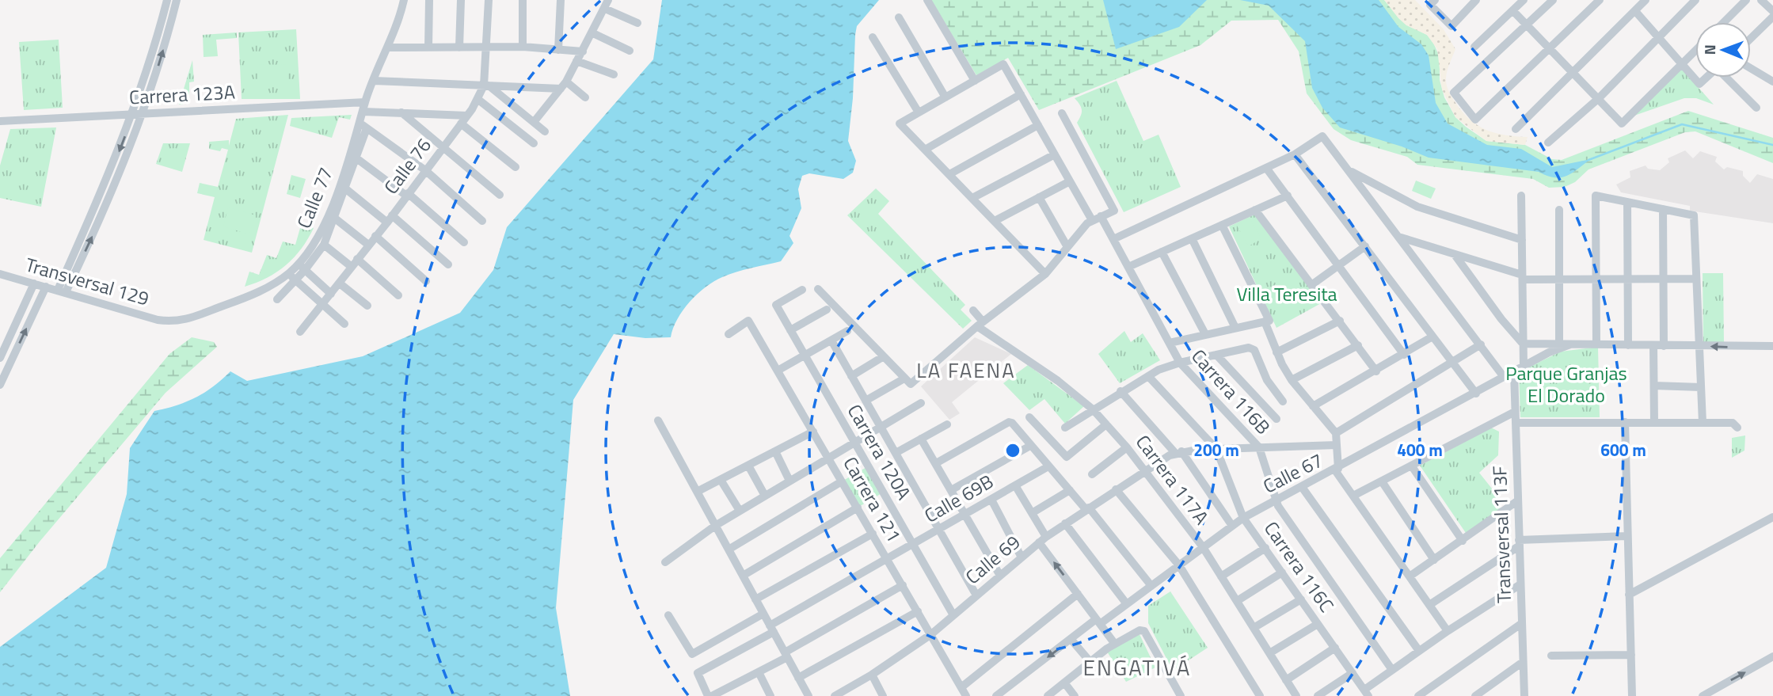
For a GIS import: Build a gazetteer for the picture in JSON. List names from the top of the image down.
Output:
{
  "streets": {
    "street": [
      "Carrera 123A",
      "Calle 76",
      "Calle 77",
      "Transversal 129",
      "Carrera 116B",
      "Carrera 120A",
      "Calle 67",
      "Carrera 117A",
      "Calle 69B",
      "Carrera 121",
      "Transversal 113F",
      "Calle 69",
      "Carrera 116C"
    ]
  },
  "crossings": [
    ["Carrera 123A", "Calle 77"],
    ["Calle 77", "Transversal 129"],
    ["Carrera 116B", "Calle 67"],
    ["Carrera 120A", "Calle 69B"],
    ["Carrera 120A", "Calle 69"],
    ["Calle 67", "Carrera 117A"],
    ["Calle 67", "Transversal 113F"],
    ["Calle 67", "Carrera 116C"],
    ["Carrera 117A", "Calle 69"],
    ["Calle 69B", "Carrera 121"],
    ["Carrera 121", "Calle 69"]
  ],
  "districts": ["LA FAENA", "ENGATIVÁ"],
  "parks": ["Villa Teresita", "Parque Granjas El Dorado"],
  "north": "left",
  "rings": ["200 m", "400 m", "600 m"]
}
